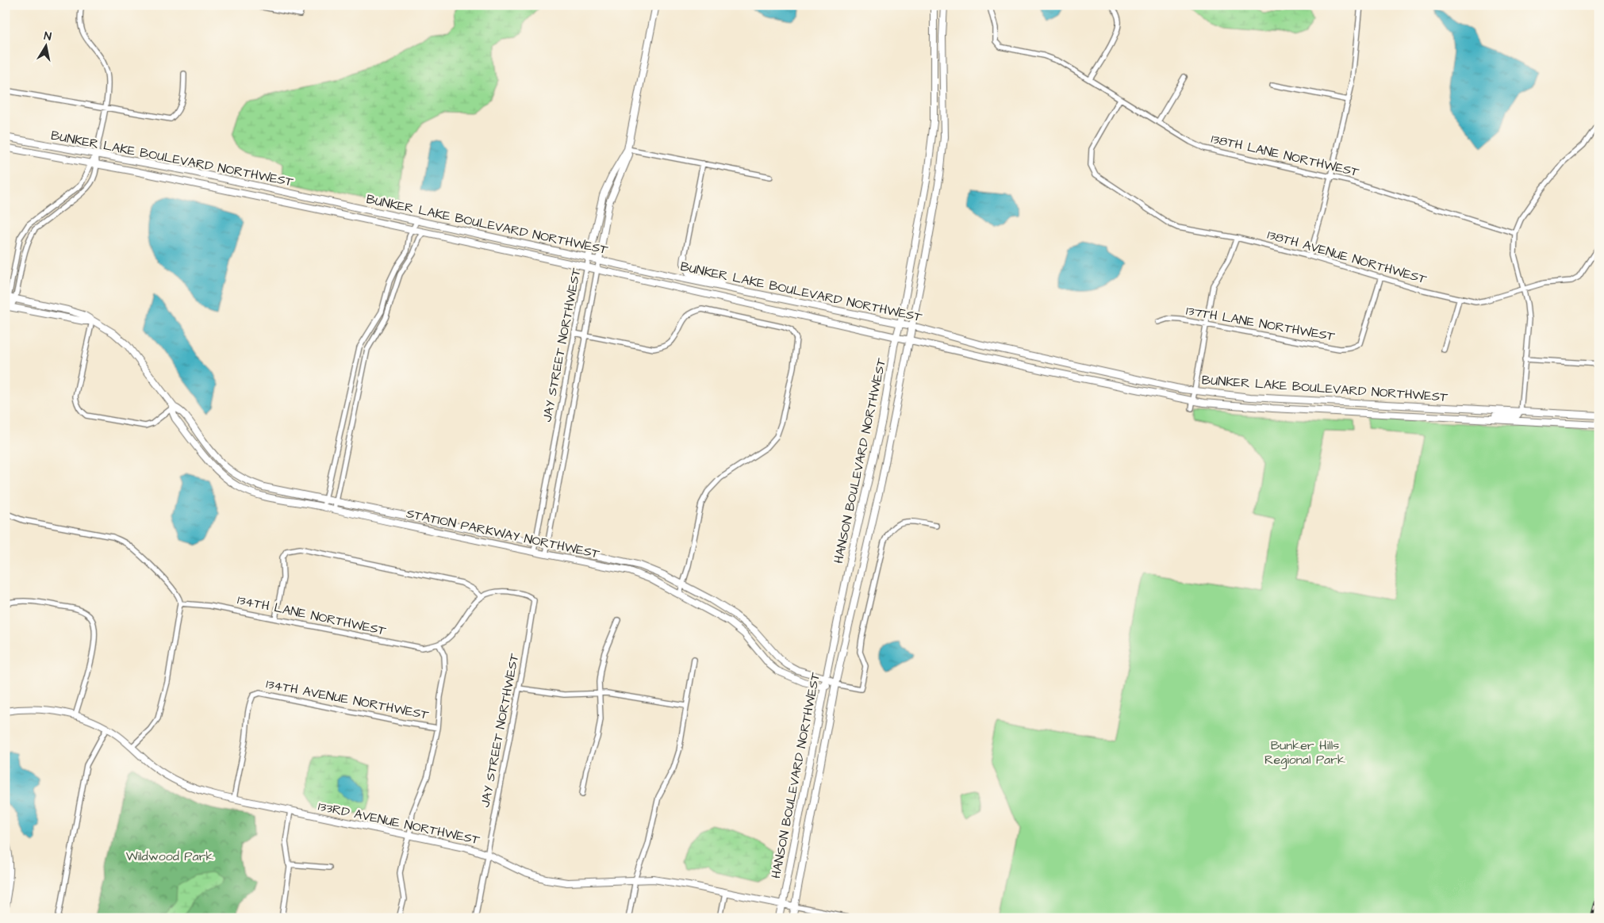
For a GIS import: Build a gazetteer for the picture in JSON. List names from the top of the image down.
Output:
{
  "streets": {
    "main road": [
      "BUNKER LAKE BOULEVARD NORTHWEST",
      "JAY STREET NORTHWEST",
      "HANSON BOULEVARD NORTHWEST",
      "STATION PARKWAY NORTHWEST",
      "133RD AVENUE NORTHWEST"
    ],
    "street": [
      "138TH LANE NORTHWEST",
      "138TH AVENUE NORTHWEST",
      "137TH LANE NORTHWEST",
      "134TH LANE NORTHWEST",
      "134TH AVENUE NORTHWEST"
    ]
  },
  "crossings": [
    ["138TH LANE NORTHWEST", "138TH AVENUE NORTHWEST"],
    ["BUNKER LAKE BOULEVARD NORTHWEST", "JAY STREET NORTHWEST"],
    ["BUNKER LAKE BOULEVARD NORTHWEST", "HANSON BOULEVARD NORTHWEST"],
    ["138TH AVENUE NORTHWEST", "137TH LANE NORTHWEST"],
    ["JAY STREET NORTHWEST", "STATION PARKWAY NORTHWEST"],
    ["JAY STREET NORTHWEST", "133RD AVENUE NORTHWEST"],
    ["HANSON BOULEVARD NORTHWEST", "STATION PARKWAY NORTHWEST"],
    ["HANSON BOULEVARD NORTHWEST", "133RD AVENUE NORTHWEST"],
    ["134TH AVENUE NORTHWEST", "133RD AVENUE NORTHWEST"]
  ],
  "parks": ["Bunker Hills Regional Park", "Wildwood Park"],
  "north": "top"
}
